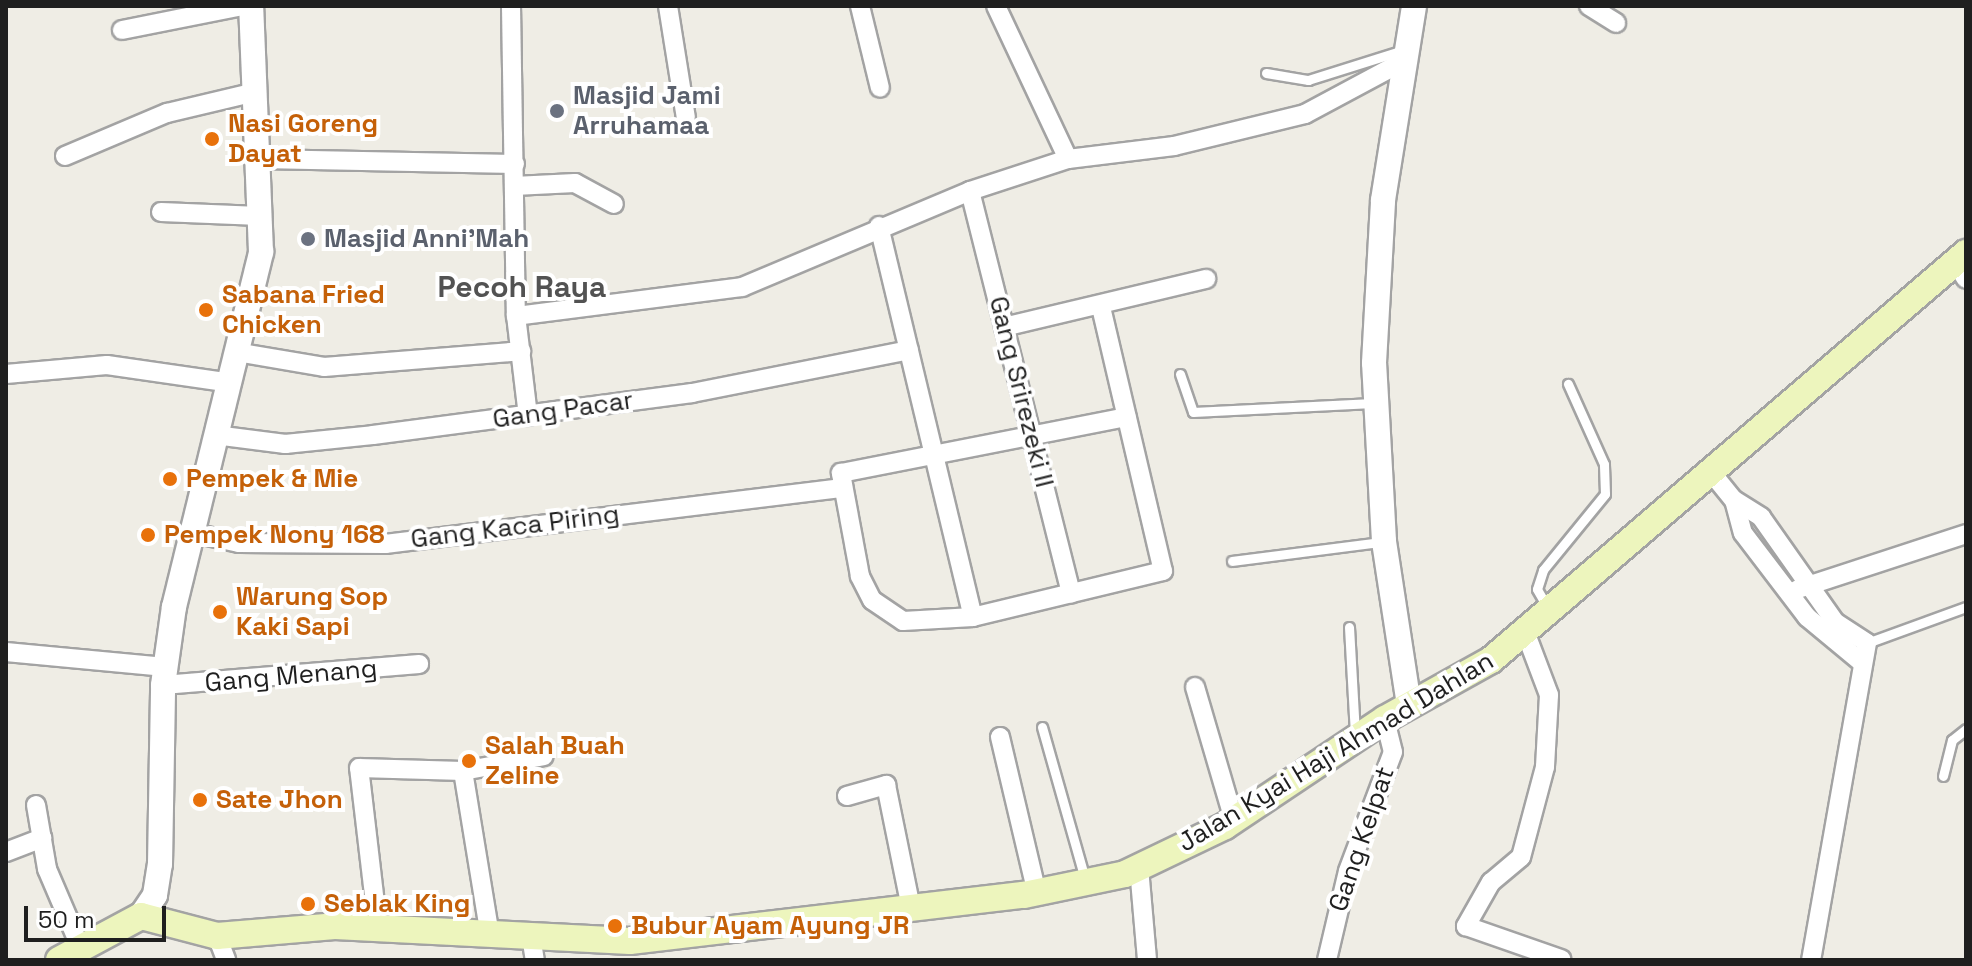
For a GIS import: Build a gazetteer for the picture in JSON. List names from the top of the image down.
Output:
{
  "streets": {
    "main road": ["Jalan Kyai Haji Ahmad Dahlan"],
    "street": [
      "Gang Srirezeki II",
      "Gang Pacar",
      "Gang Kaca Piring",
      "Gang Menang",
      "Gang Kelpat"
    ]
  },
  "crossings": [
    ["Jalan Kyai Haji Ahmad Dahlan", "Gang Kelpat"]
  ],
  "districts": ["Pecoh Raya"],
  "places": [
    "Masjid Jami Arruhamaa",
    "Nasi Goreng Dayat",
    "Masjid Anni'Mah",
    "Sabana Fried Chicken",
    "Pempek & Mie",
    "Pempek Nony 168",
    "Warung Sop Kaki Sapi",
    "Salah Buah Zeline",
    "Sate Jhon",
    "Seblak King",
    "Bubur Ayam Ayung JR"
  ],
  "scale_bar": "50 m"
}
